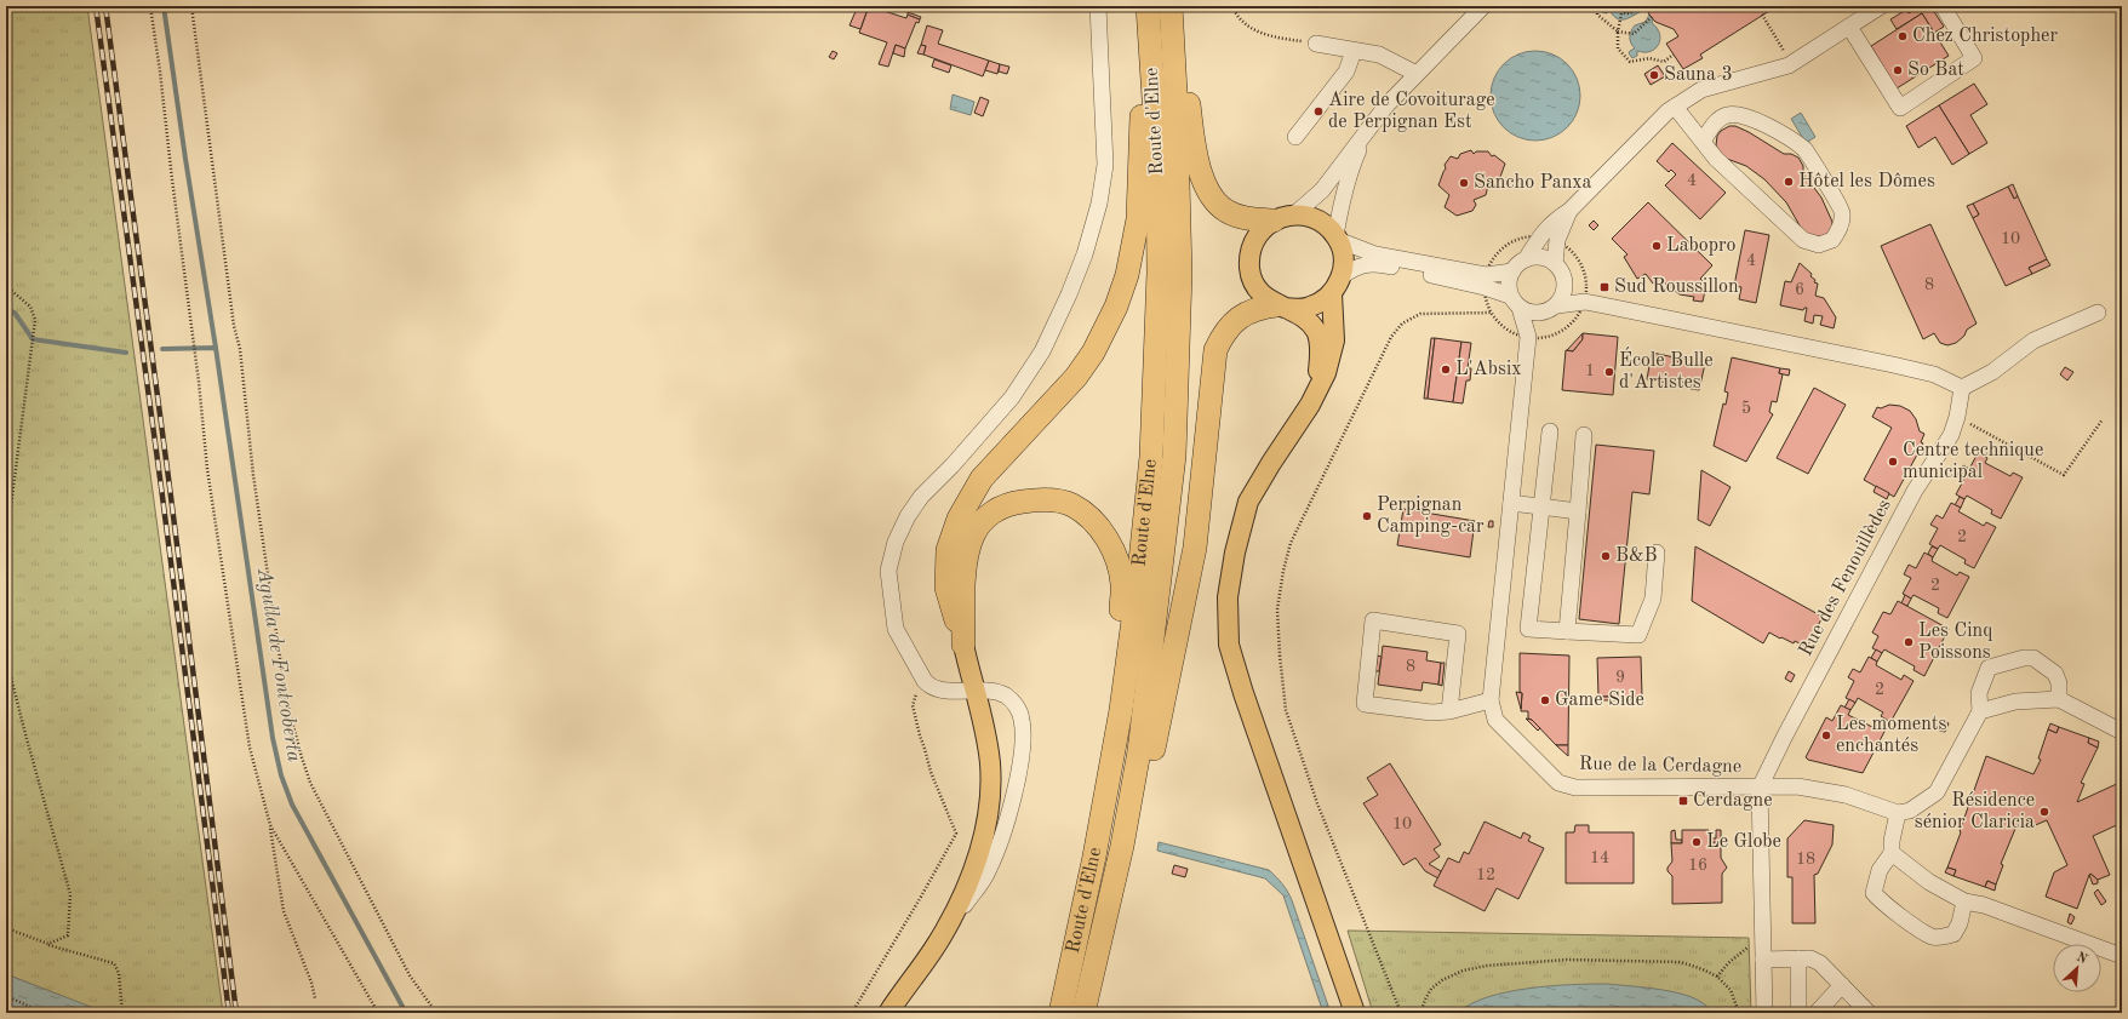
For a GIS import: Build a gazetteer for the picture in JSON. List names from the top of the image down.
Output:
{
  "streets": {
    "highway": ["Route d'Elne"],
    "street": ["Rue des Fenouillèdes", "Rue de la Cerdagne"]
  },
  "crossings": [
    ["Rue des Fenouillèdes", "Rue de la Cerdagne"]
  ],
  "water": ["Agulla de Fontcoberta"],
  "places": {
    "other": [
      "Chez Christopher",
      "So Bat",
      "Sauna 3",
      "Aire de Covoiturage de Perpignan Est",
      "Hôtel les Dômes",
      "Sancho Panxa",
      "Labopro",
      "L'Absix",
      "École Bulle d'Artistes",
      "Centre technique municipal",
      "Perpignan Camping-car",
      "B&B",
      "Les Cinq Poissons",
      "Game Side",
      "Les moments enchantés",
      "Résidence sénior Claricia",
      "Le Globe"
    ],
    "transit": ["Sud Roussillon", "Cerdagne"]
  },
  "house_numbers": [
    "4",
    "10",
    "4",
    "8",
    "6",
    "1",
    "5",
    "2",
    "2",
    "8",
    "9",
    "2",
    "10",
    "14",
    "18",
    "16",
    "12"
  ],
  "north": "top right"
}
